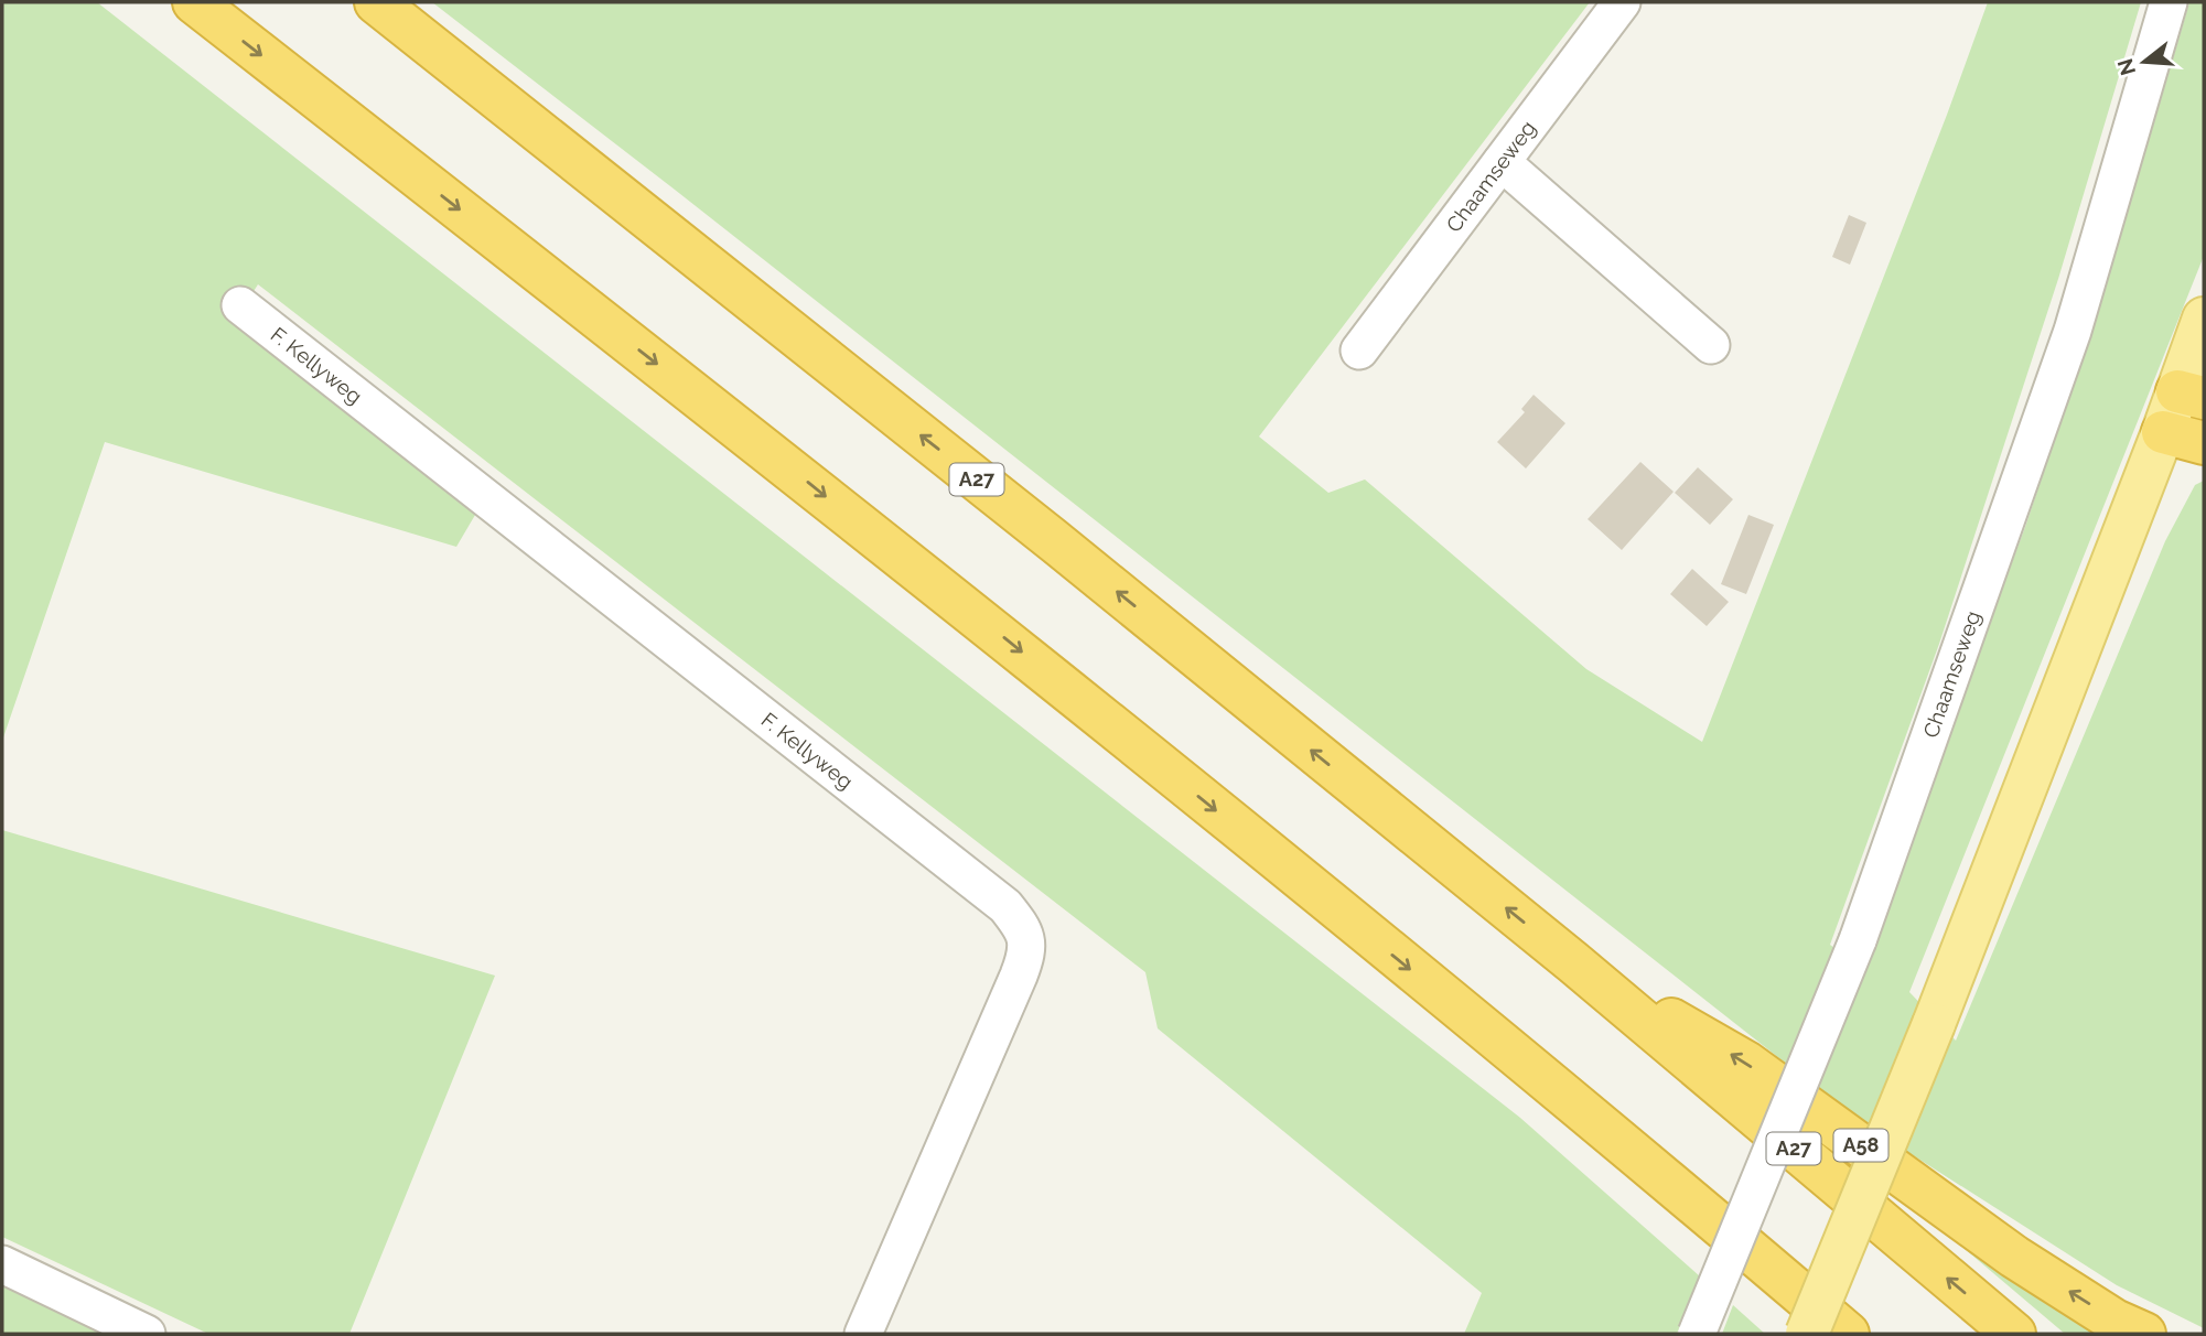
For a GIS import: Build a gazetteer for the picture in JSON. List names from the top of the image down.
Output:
{
  "streets": {
    "highway": ["A27", "A58"],
    "street": ["Chaamseweg", "F. Kellyweg"]
  },
  "crossings": [
    ["A27", "A58"]
  ],
  "north": "left"
}
